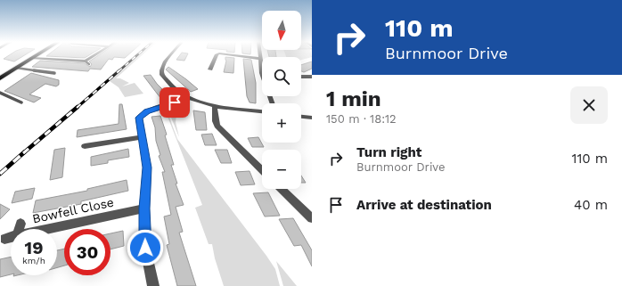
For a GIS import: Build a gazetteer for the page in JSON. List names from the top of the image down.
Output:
{
  "streets": {
    "street": ["Bowfell Close"]
  },
  "north": "bottom",
  "page": {
    "turn": ["110 m", "Burnmoor Drive"],
    "map_buttons": ["+", "−"],
    "heading": ["1 min", "150 m · 18:12"],
    "list": [
      {
        "name": "Turn right",
        "note": "Burnmoor Drive",
        "value": "110 m"
      },
      {
        "name": "Arrive at destination",
        "value": "40 m"
      }
    ],
    "speed": "19 km/h",
    "limit": "30"
  }
}
